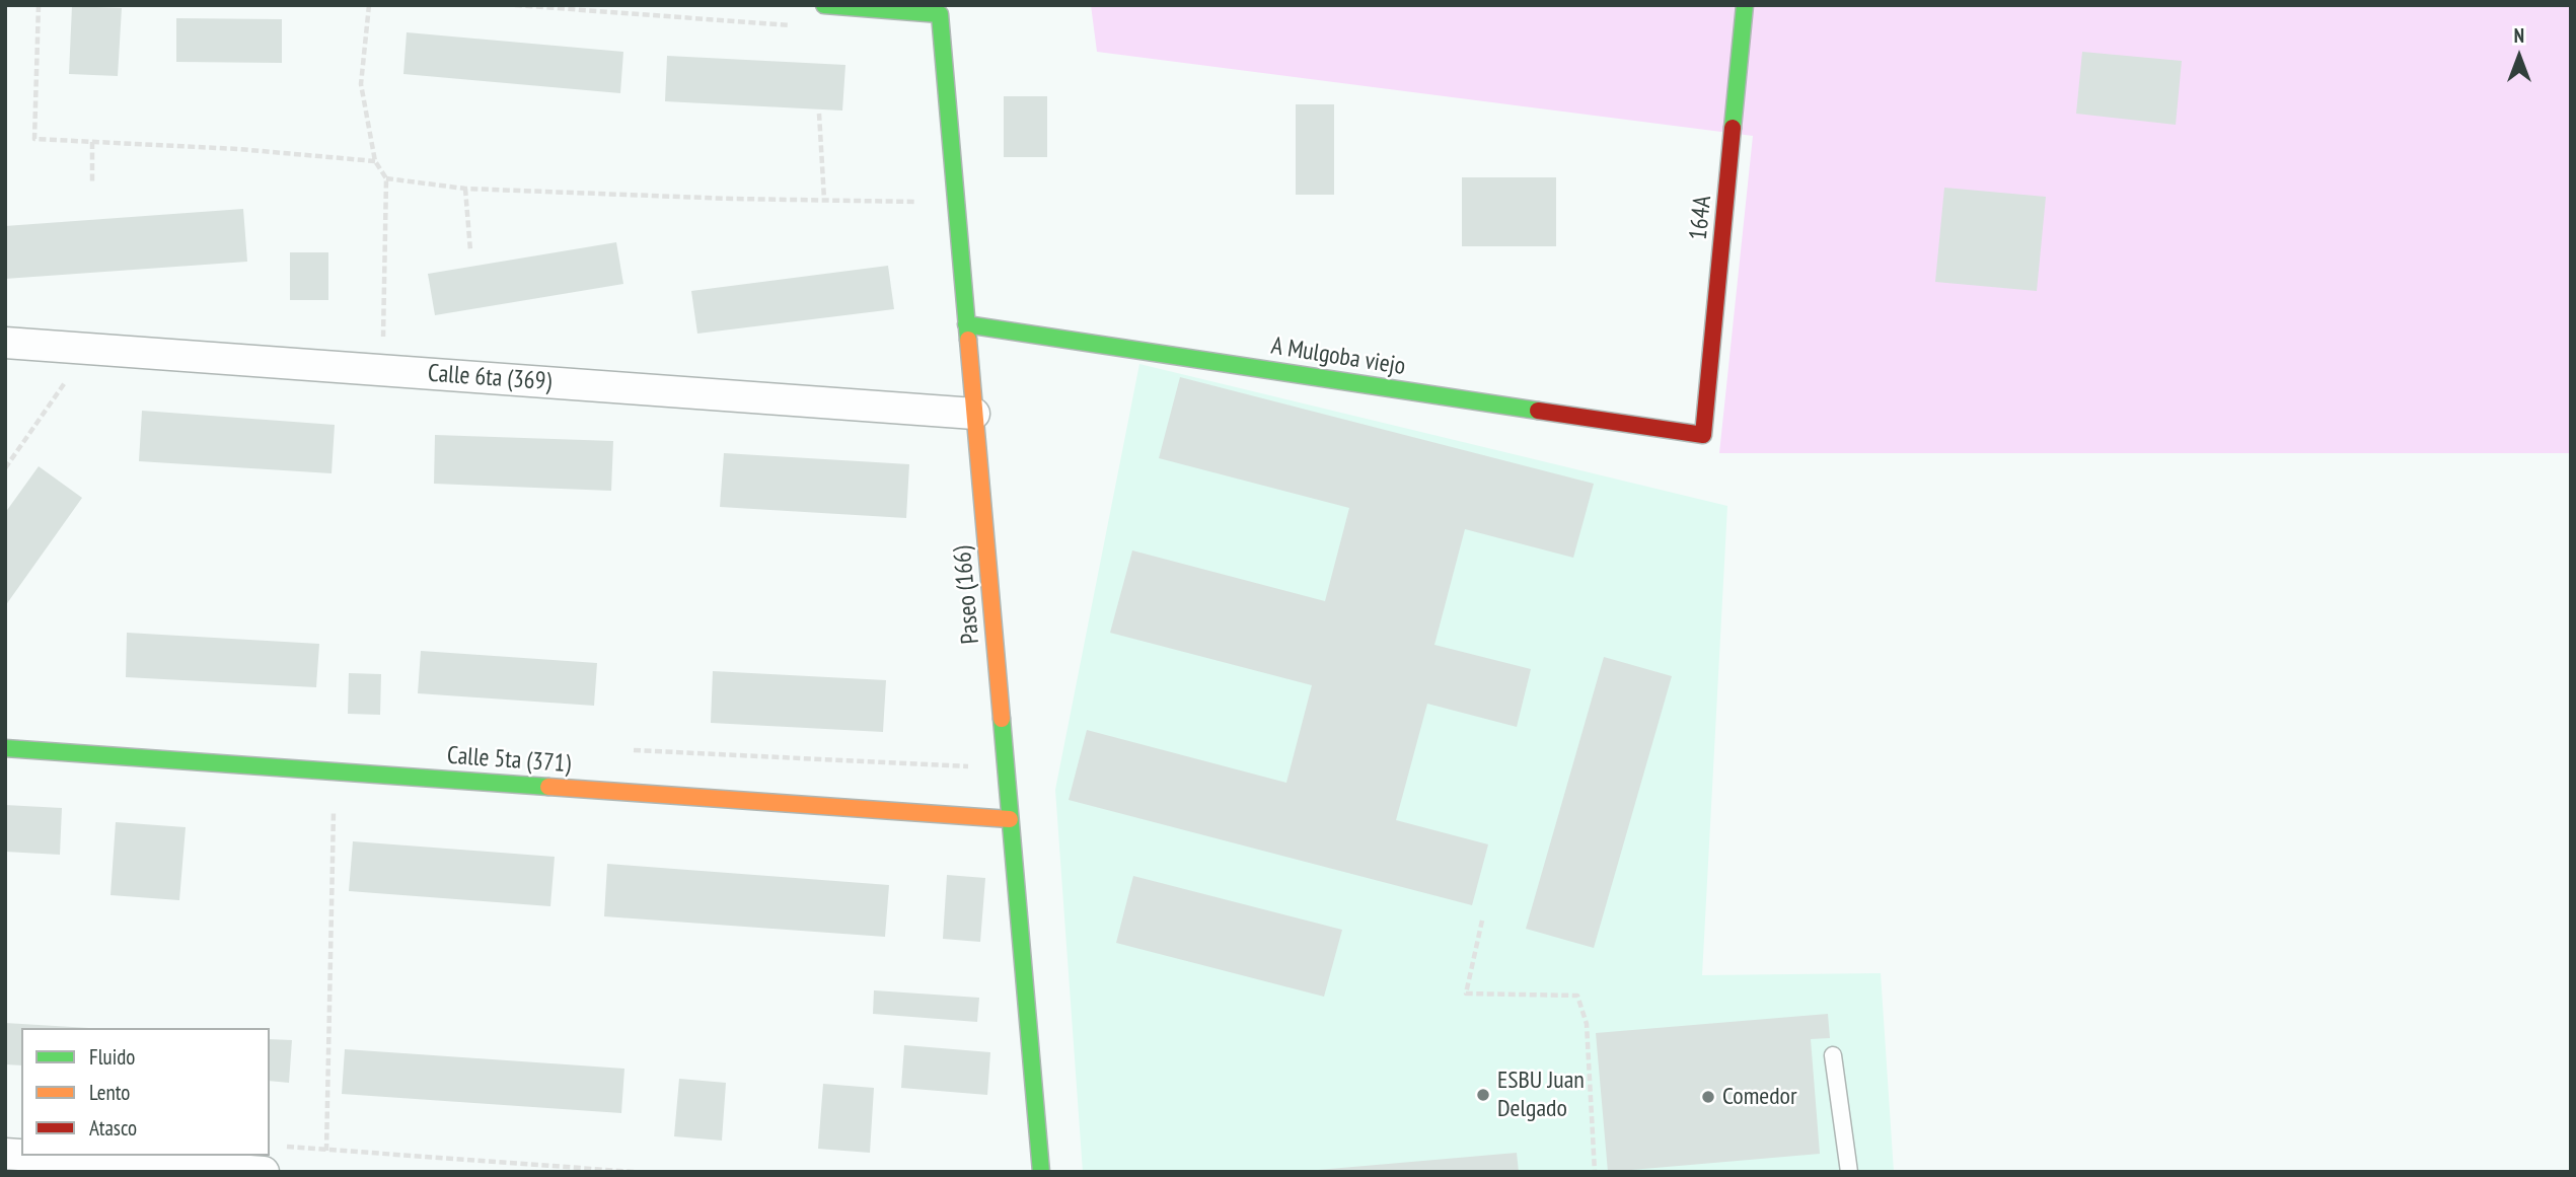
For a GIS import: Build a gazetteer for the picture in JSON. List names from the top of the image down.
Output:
{
  "streets": {
    "street": [
      "164A",
      "A Mulgoba viejo",
      "Calle 6ta (369)",
      "Paseo (166)",
      "Calle 5ta (371)"
    ]
  },
  "crossings": [
    ["164A", "A Mulgoba viejo"],
    ["A Mulgoba viejo", "Paseo (166)"],
    ["Calle 6ta (369)", "Paseo (166)"],
    ["Paseo (166)", "Calle 5ta (371)"]
  ],
  "places": ["ESBU Juan Delgado", "Comedor"],
  "legend": ["Fluido", "Lento", "Atasco"],
  "north": "top"
}
